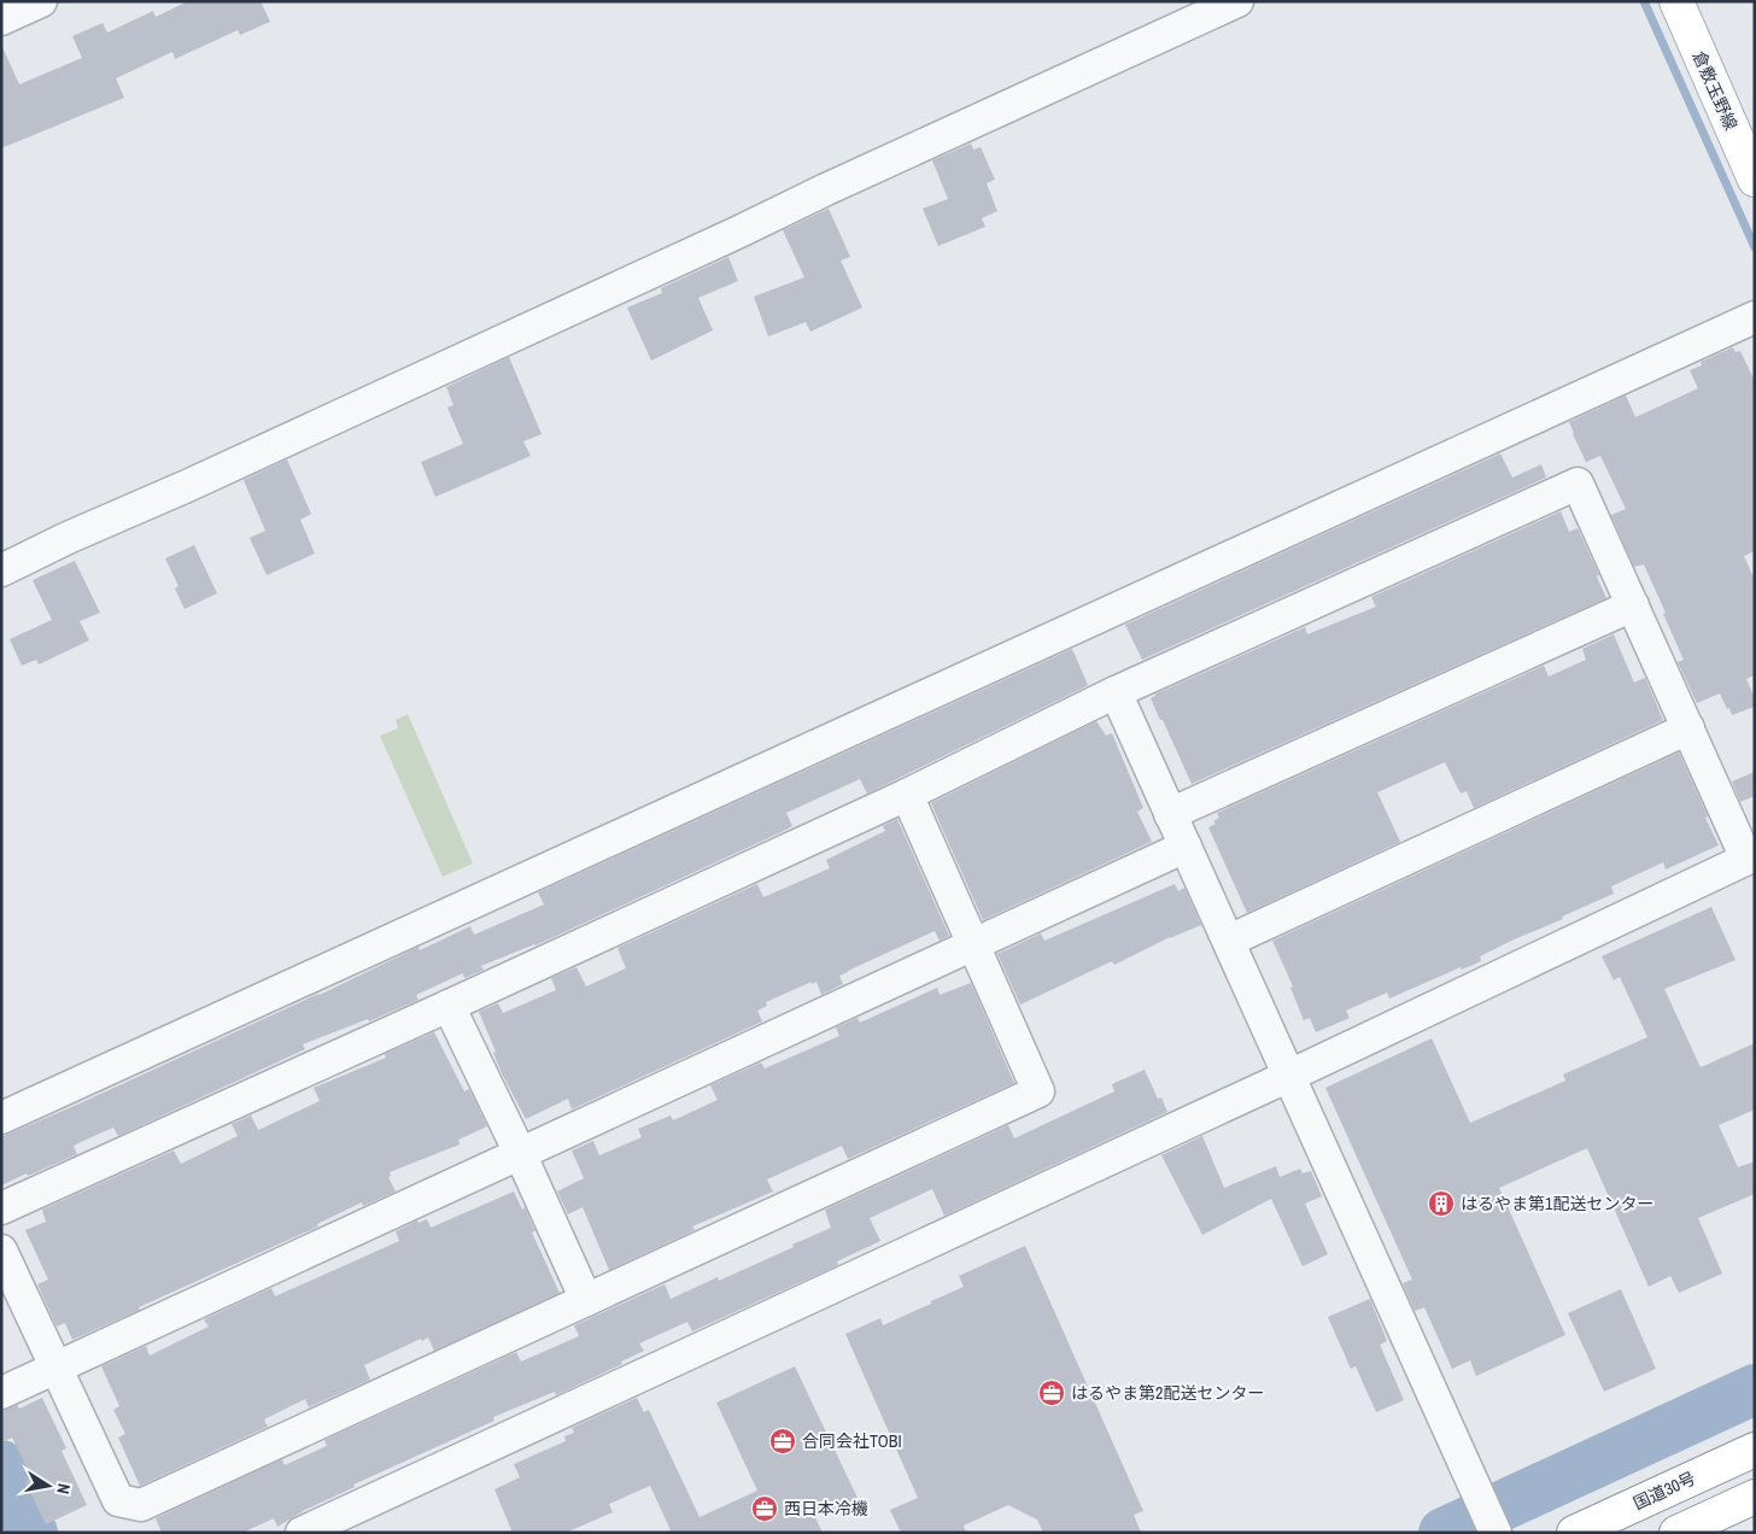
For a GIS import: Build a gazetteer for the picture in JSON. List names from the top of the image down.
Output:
{
  "streets": {
    "main road": ["倉敷玉野線", "国道30号"]
  },
  "places": {
    "building": ["はるやま第1配送センター"],
    "office": ["はるやま第2配送センター", "合同会社TOBI", "西日本冷機"]
  },
  "north": "right"
}
